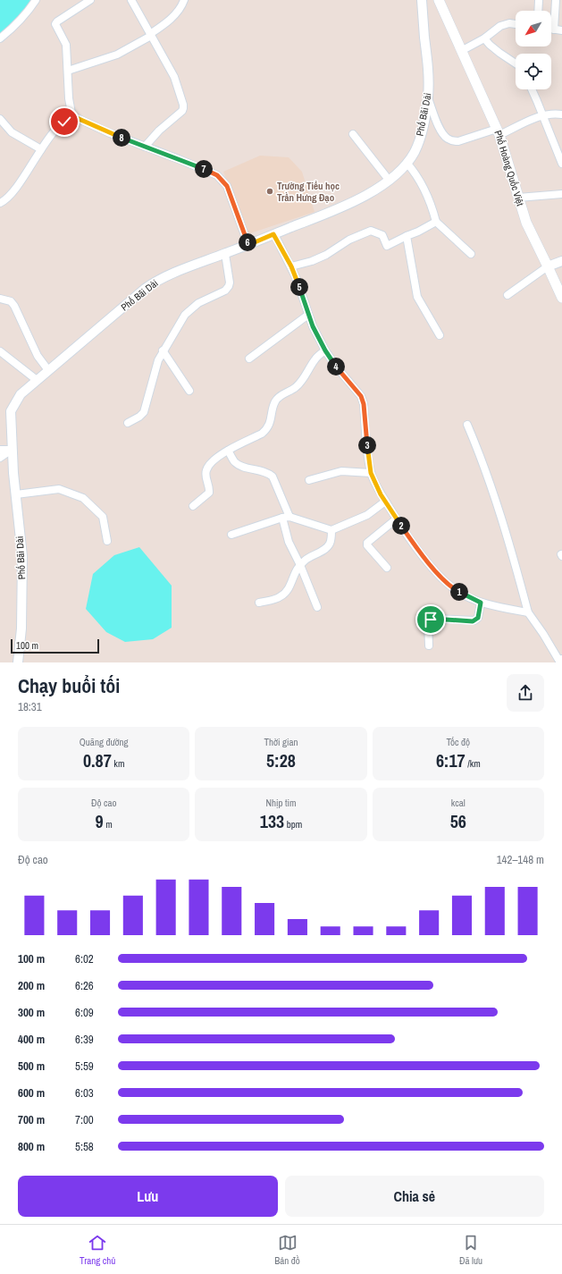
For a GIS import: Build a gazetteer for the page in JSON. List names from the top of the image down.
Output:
{
  "streets": {
    "main road": ["Phố Hoàng Quốc Việt"],
    "street": ["Phố Bãi Dài"]
  },
  "places": ["Trường Tiểu học Trần Hưng Đạo"],
  "scale_bar": "100 m",
  "north": "bottom left",
  "page": {
    "pins": [
      "8",
      "7",
      "6",
      "5",
      "4",
      "3",
      "2",
      "1"
    ],
    "scale": "100 m",
    "heading": ["Chạy buổi tối", "18:31"],
    "stats": [
      ["Quãng đường", "0.87 km"],
      ["Thời gian", "5:28"],
      ["Tốc độ", "6:17 /km"],
      ["Độ cao", "9 m"],
      ["Nhịp tim", "133 bpm"],
      ["kcal", "56"]
    ],
    "chart": ["Độ cao", "142–148 m"],
    "list": [
      {
        "name": "100 m",
        "note": "6:02"
      },
      {
        "name": "200 m",
        "note": "6:26"
      },
      {
        "name": "300 m",
        "note": "6:09"
      },
      {
        "name": "400 m",
        "note": "6:39"
      },
      {
        "name": "500 m",
        "note": "5:59"
      },
      {
        "name": "600 m",
        "note": "6:03"
      },
      {
        "name": "700 m",
        "note": "7:00"
      },
      {
        "name": "800 m",
        "note": "5:58"
      }
    ],
    "buttons": ["Lưu", "Chia sẻ"],
    "tabs": ["Trang chủ", "Bản đồ", "Đã lưu"]
  }
}
